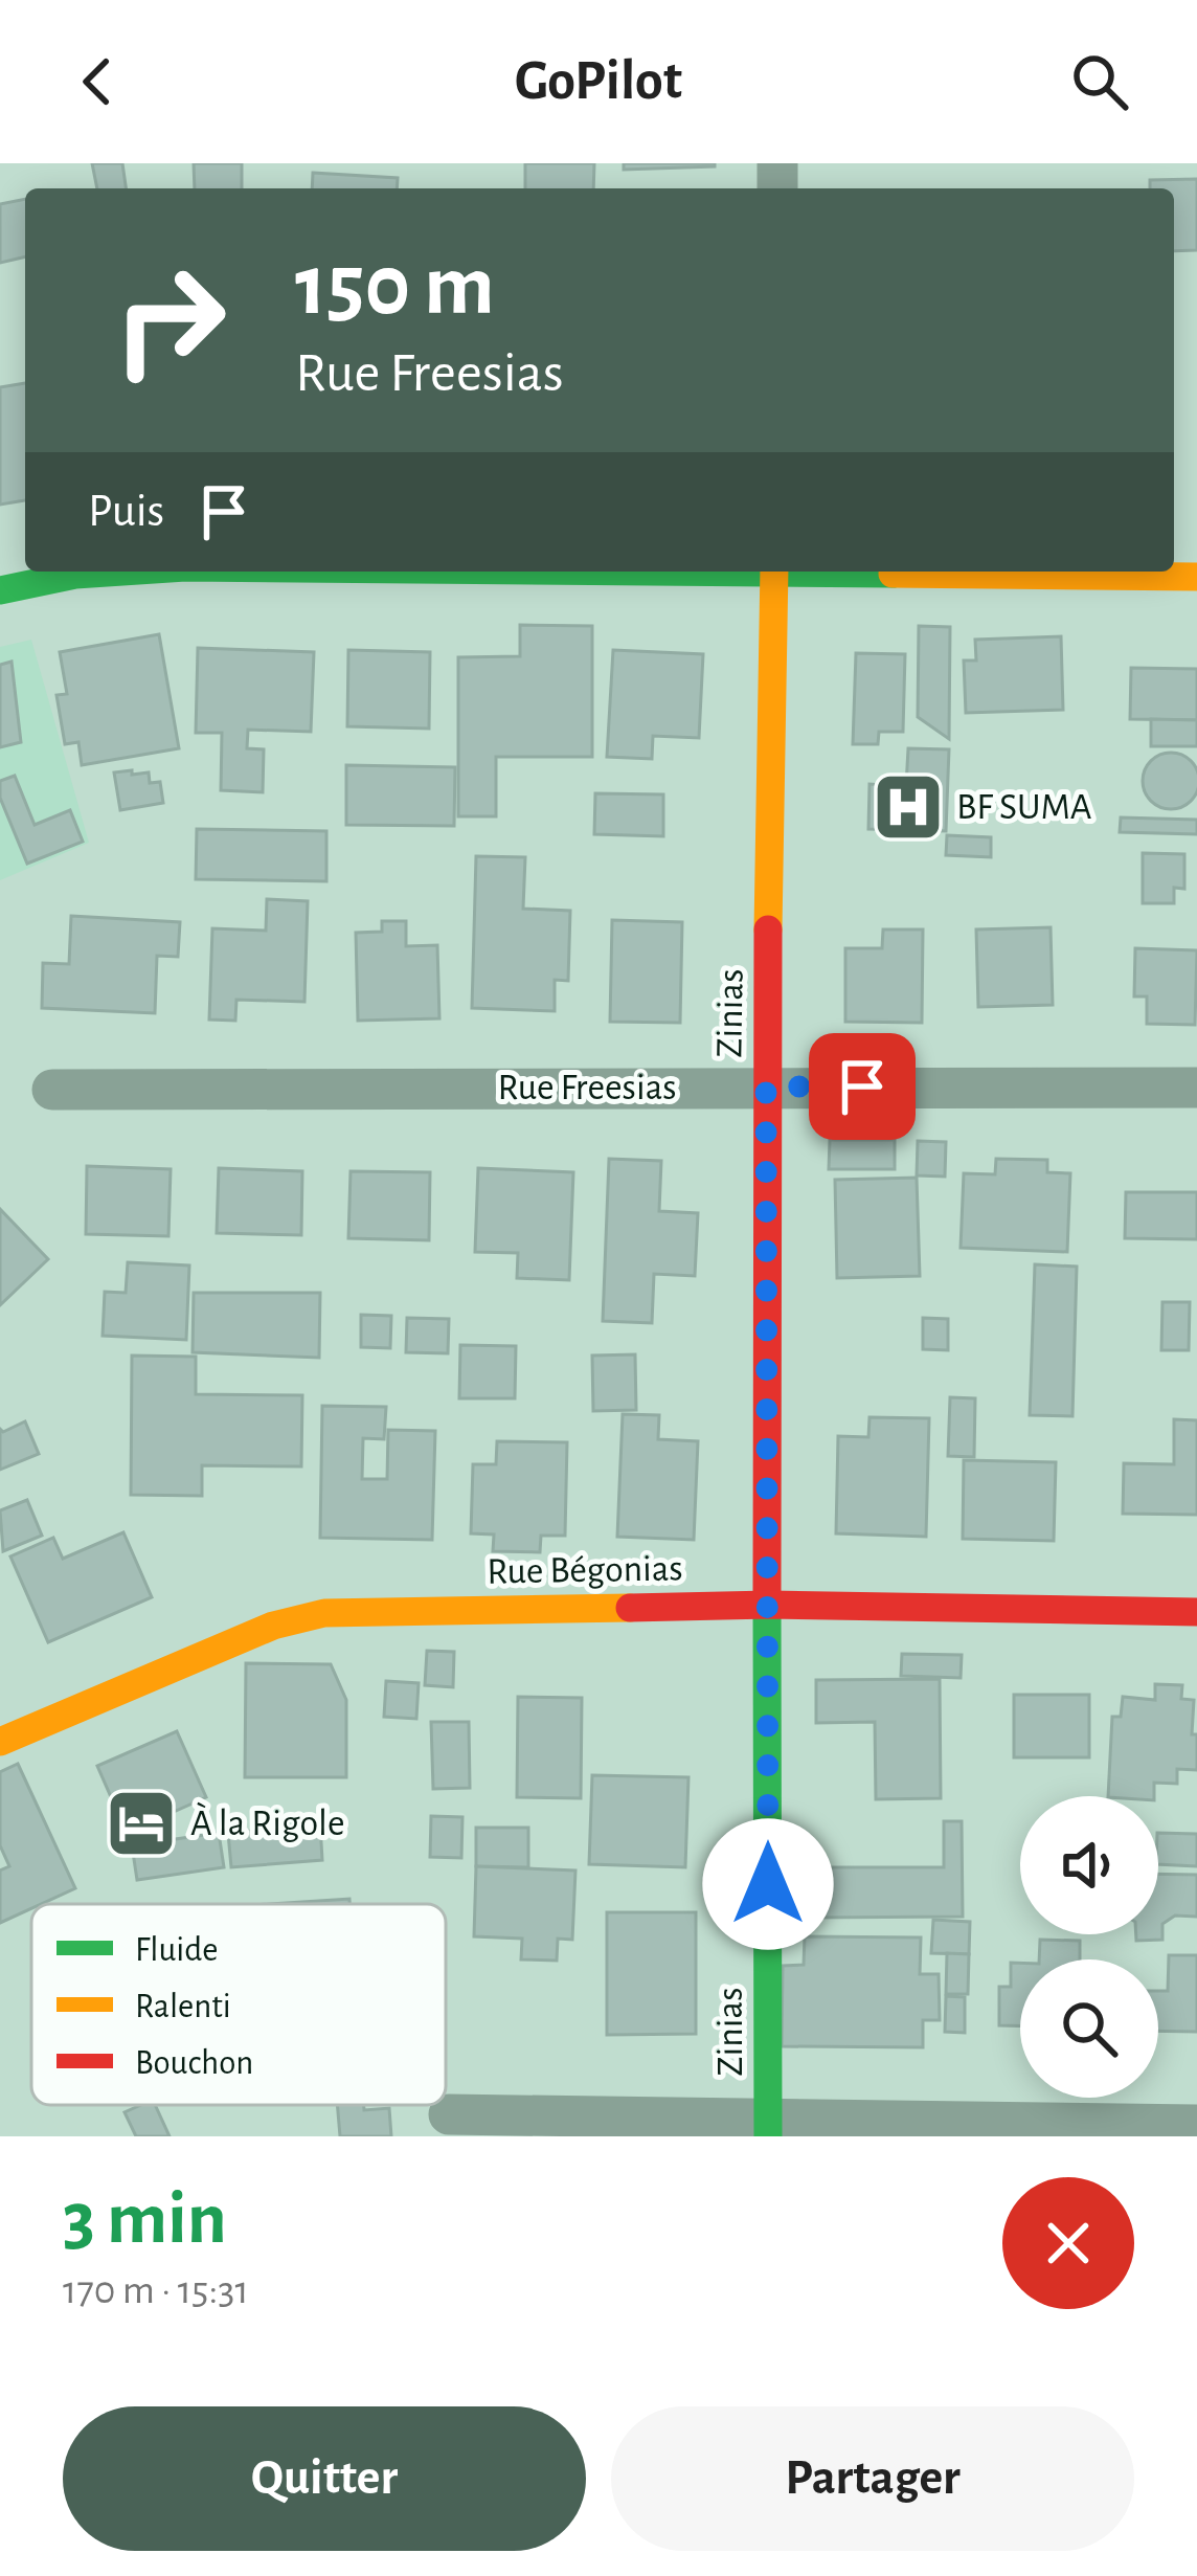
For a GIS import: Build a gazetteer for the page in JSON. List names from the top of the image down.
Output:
{
  "streets": {
    "street": ["Zinias", "Rue Freesias", "Rue Bégonias"]
  },
  "crossings": [
    ["Zinias", "Rue Freesias"],
    ["Zinias", "Rue Bégonias"]
  ],
  "places": {
    "hospital": ["BF SUMA"],
    "hotel": ["À la Rigole"]
  },
  "legend": ["Fluide", "Ralenti", "Bouchon"],
  "page": {
    "header": "GoPilot",
    "turn": ["150 m", "Rue Freesias"],
    "then": "Puis",
    "heading": ["3 min", "170 m · 15:31"],
    "buttons": ["Quitter", "Partager"]
  }
}
